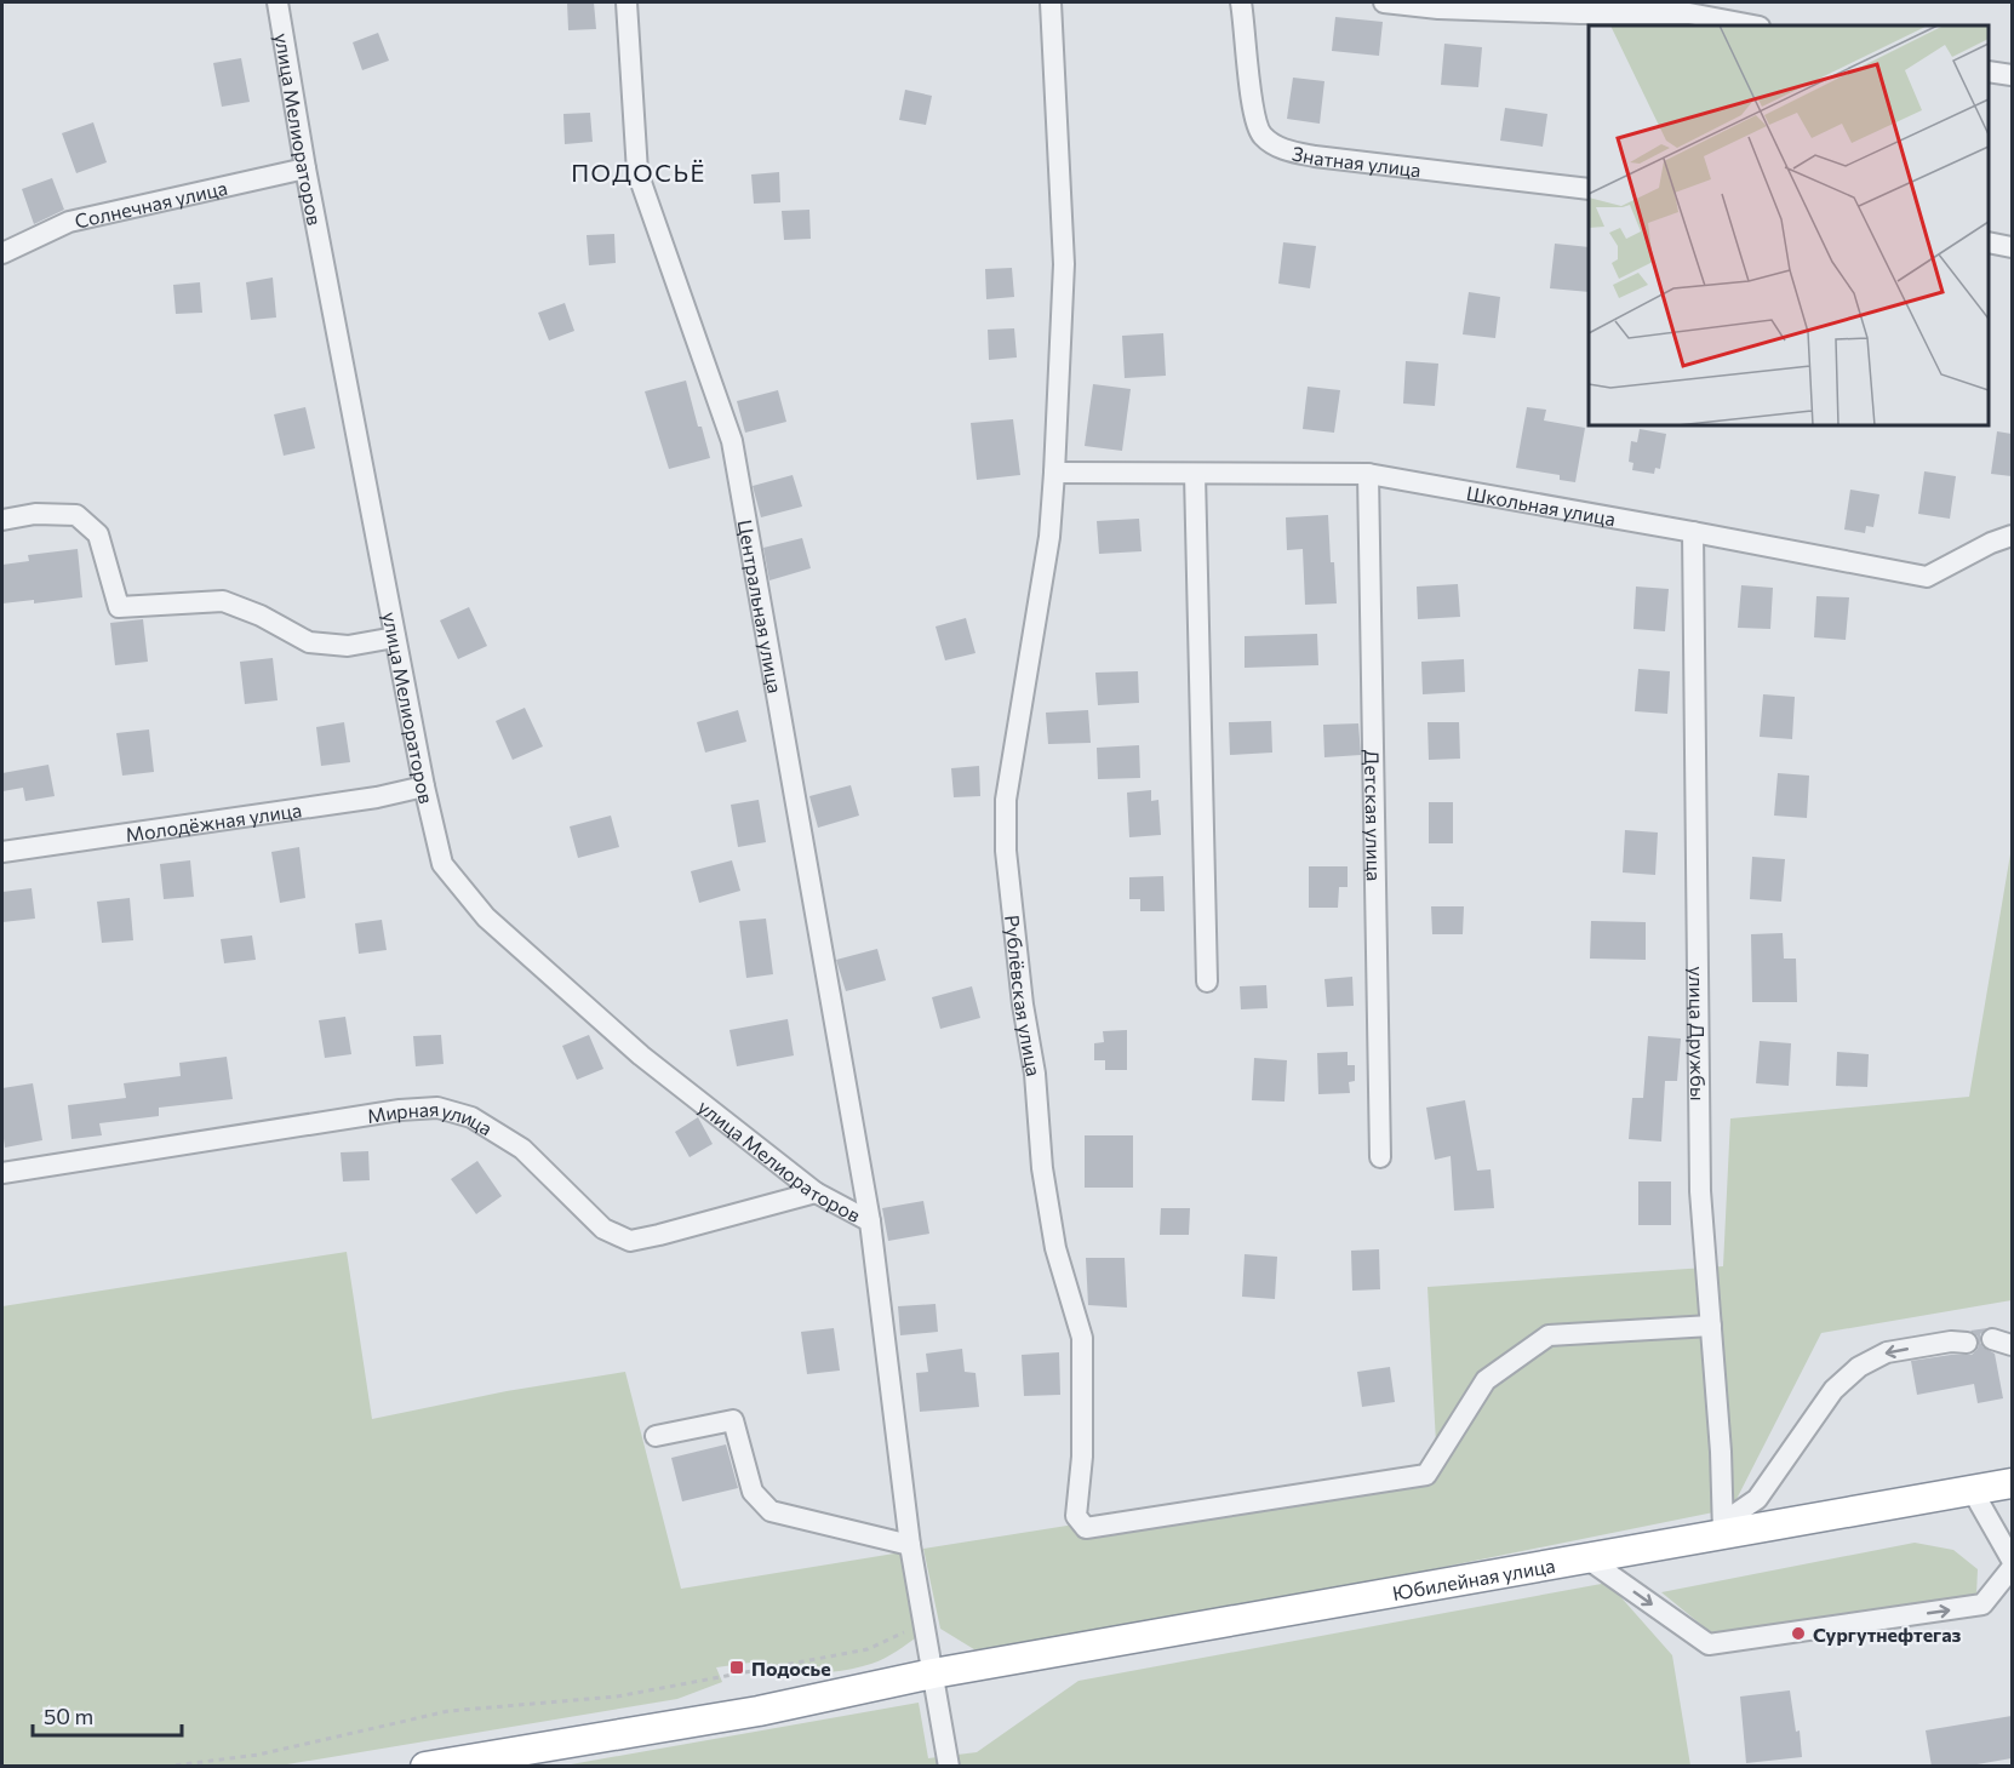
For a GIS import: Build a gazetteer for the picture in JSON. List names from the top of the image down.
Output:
{
  "streets": {
    "highway": ["Юбилейная улица"],
    "street": [
      "улица Мелиораторов",
      "Знатная улица",
      "Солнечная улица",
      "Школьная улица",
      "Центральная улица",
      "Детская улица",
      "Молодёжная улица",
      "Рублёвская улица",
      "улица Дружбы",
      "Мирная улица"
    ]
  },
  "crossings": [
    ["улица Мелиораторов", "Солнечная улица"],
    ["улица Мелиораторов", "Центральная улица"],
    ["улица Мелиораторов", "Молодёжная улица"],
    ["улица Мелиораторов", "Мирная улица"],
    ["Школьная улица", "Детская улица"],
    ["Школьная улица", "Рублёвская улица"],
    ["Школьная улица", "улица Дружбы"],
    ["Центральная улица", "Юбилейная улица"],
    ["Рублёвская улица", "улица Дружбы"],
    ["улица Дружбы", "Юбилейная улица"]
  ],
  "districts": ["ПОДОСЬЁ"],
  "places": {
    "other": ["Сургутнефтегаз"],
    "transit": ["Подосье"]
  },
  "scale_bar": "50 m"
}
